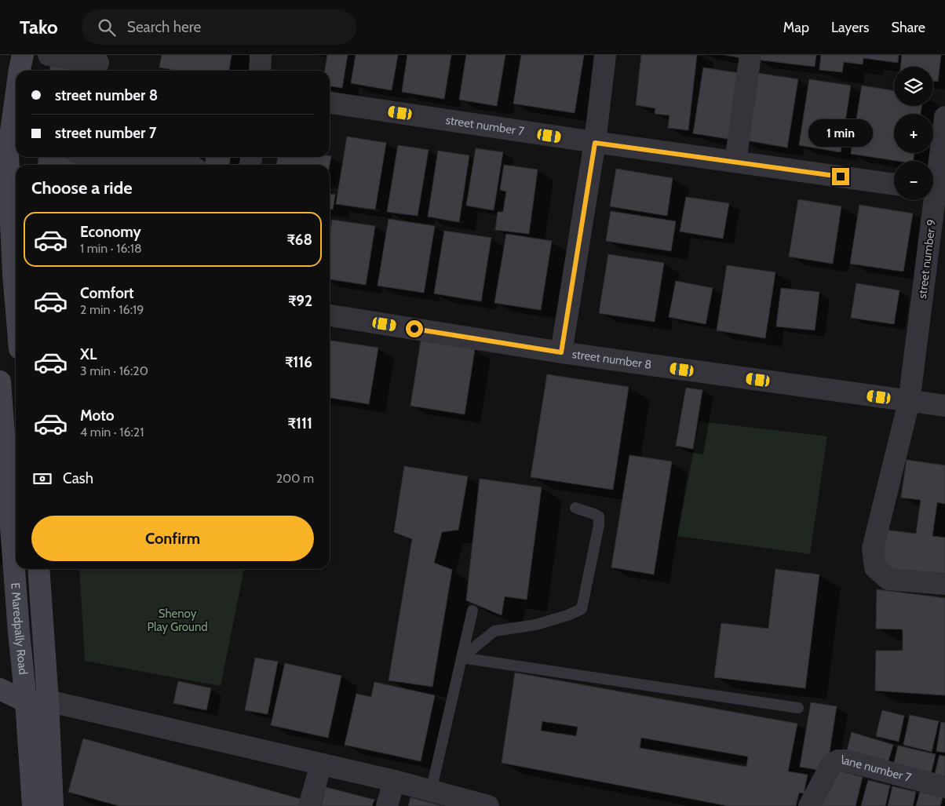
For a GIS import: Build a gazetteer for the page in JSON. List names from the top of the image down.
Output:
{
  "streets": {
    "main road": ["E Maredpally Road"],
    "street": [
      "street number 7",
      "street number 9",
      "street number 8",
      "lane number 7"
    ]
  },
  "crossings": [
    ["street number 9", "street number 8"]
  ],
  "parks": ["Shenoy Play Ground"],
  "page": {
    "header": "Tako",
    "search": "Search here",
    "nav": ["Map", "Layers", "Share"],
    "map_buttons": ["+", "−"],
    "banner": ["street number 8", "street number 7"],
    "bubble": "1 min",
    "heading": "Choose a ride",
    "list": [
      {
        "name": "Economy",
        "note": "1 min · 16:18",
        "value": "₹68"
      },
      {
        "name": "Comfort",
        "note": "2 min · 16:19",
        "value": "₹92"
      },
      {
        "name": "XL",
        "note": "3 min · 16:20",
        "value": "₹116"
      },
      {
        "name": "Moto",
        "note": "4 min · 16:21",
        "value": "₹111"
      }
    ],
    "pay": ["Cash", "200 m"],
    "buttons": "Confirm"
  }
}
